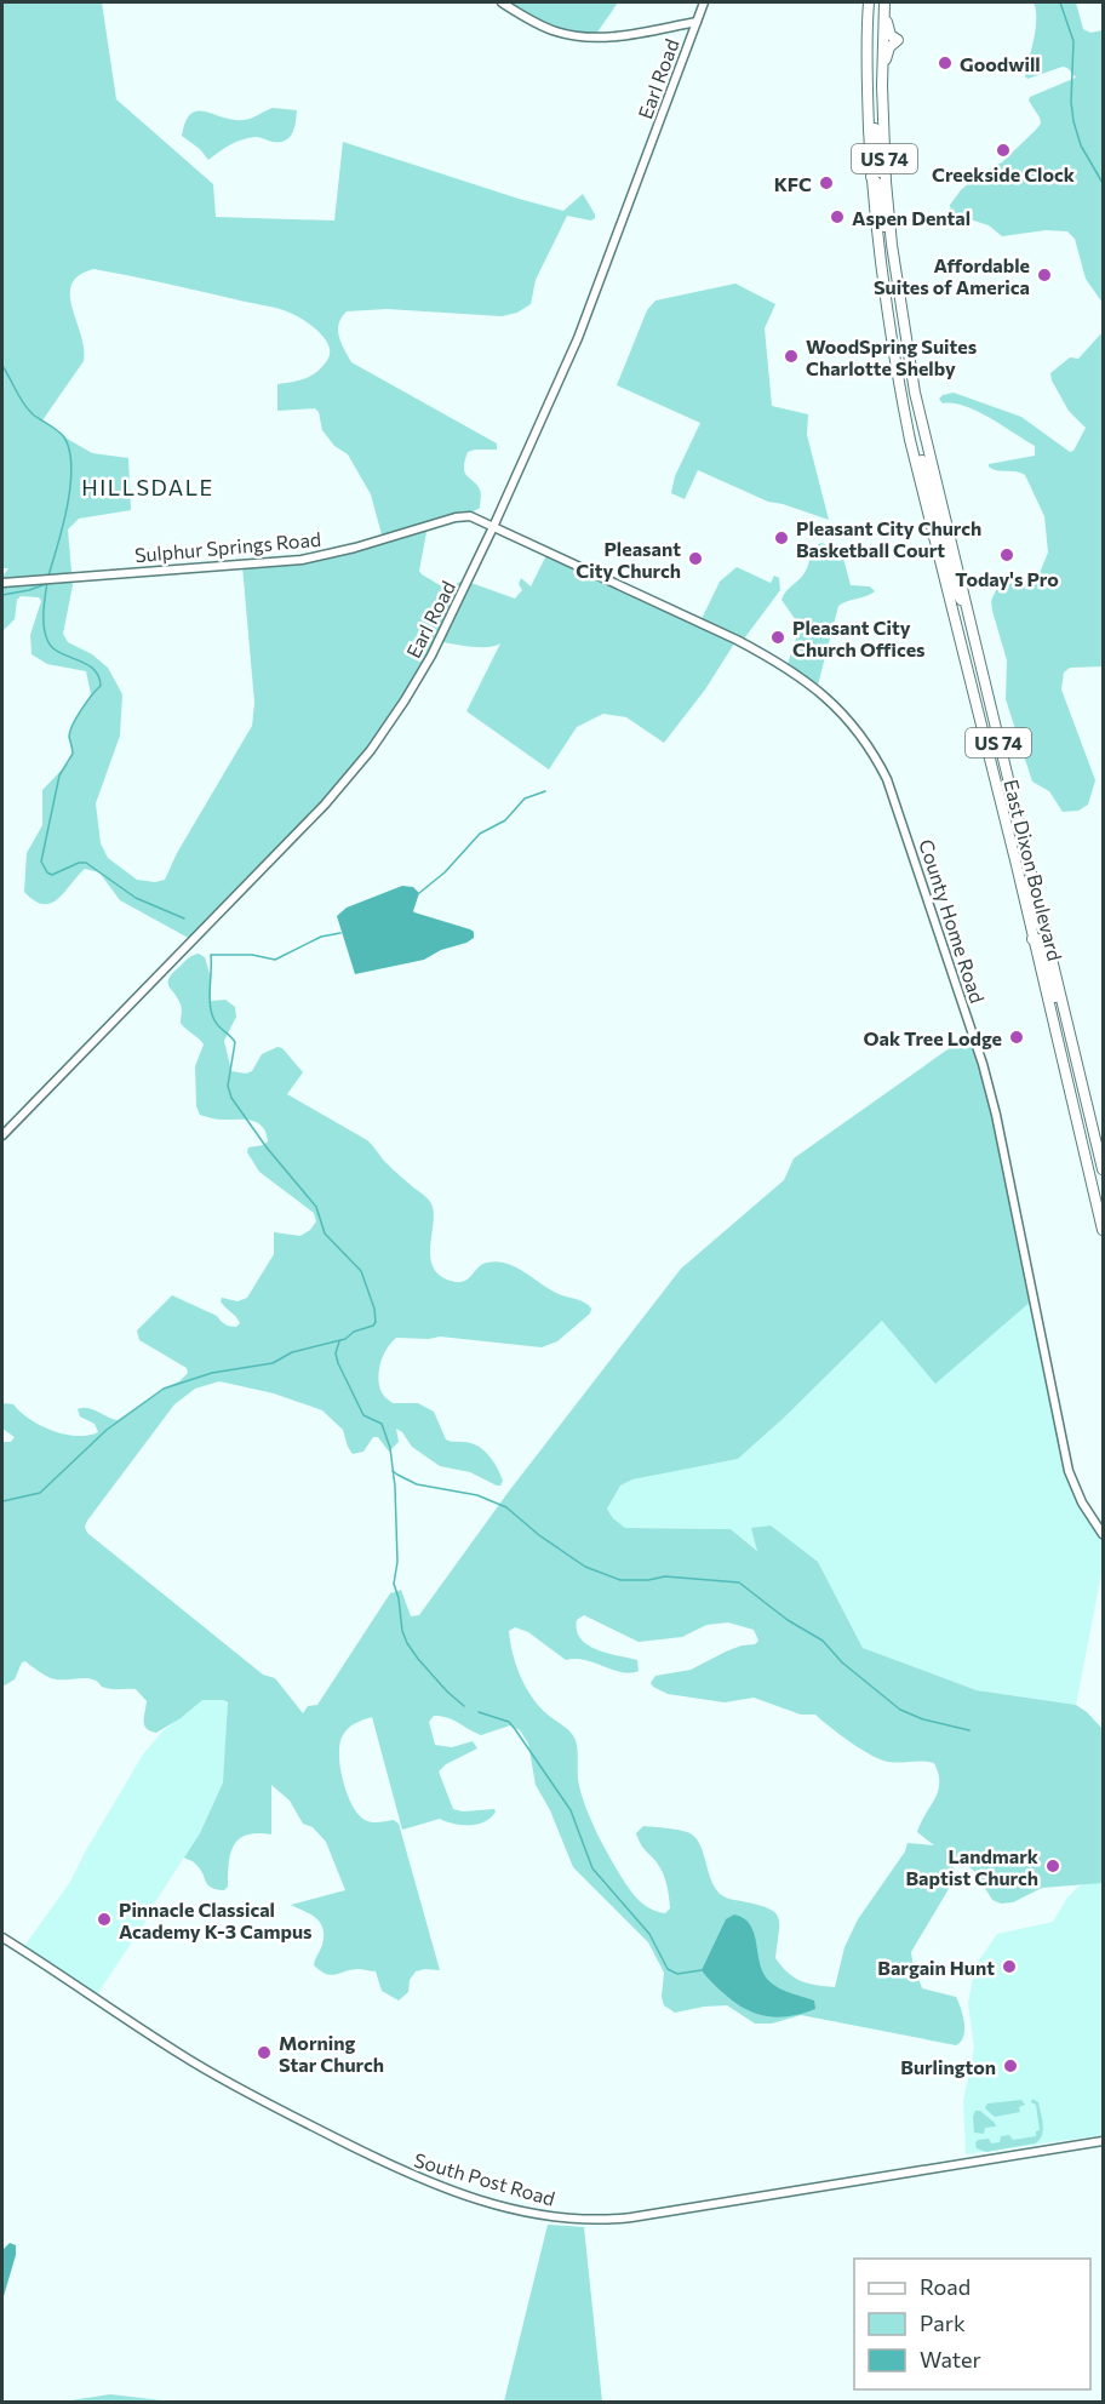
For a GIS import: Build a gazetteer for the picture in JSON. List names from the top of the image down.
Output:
{
  "streets": {
    "highway": ["US 74", "East Dixon Boulevard"],
    "main road": [
      "Earl Road",
      "Sulphur Springs Road",
      "County Home Road",
      "South Post Road"
    ]
  },
  "crossings": [
    ["Earl Road", "Sulphur Springs Road"],
    ["Earl Road", "County Home Road"],
    ["Sulphur Springs Road", "County Home Road"]
  ],
  "districts": ["HILLSDALE"],
  "places": [
    "Goodwill",
    "Creekside Clock",
    "KFC",
    "Aspen Dental",
    "Affordable Suites of America",
    "WoodSpring Suites Charlotte Shelby",
    "Pleasant City Church Basketball Court",
    "Today's Pro",
    "Pleasant City Church",
    "Pleasant City Church Offices",
    "Oak Tree Lodge",
    "Landmark Baptist Church",
    "Pinnacle Classical Academy K-3 Campus",
    "Bargain Hunt",
    "Morning Star Church",
    "Burlington"
  ],
  "legend": ["Road", "Park", "Water"]
}
